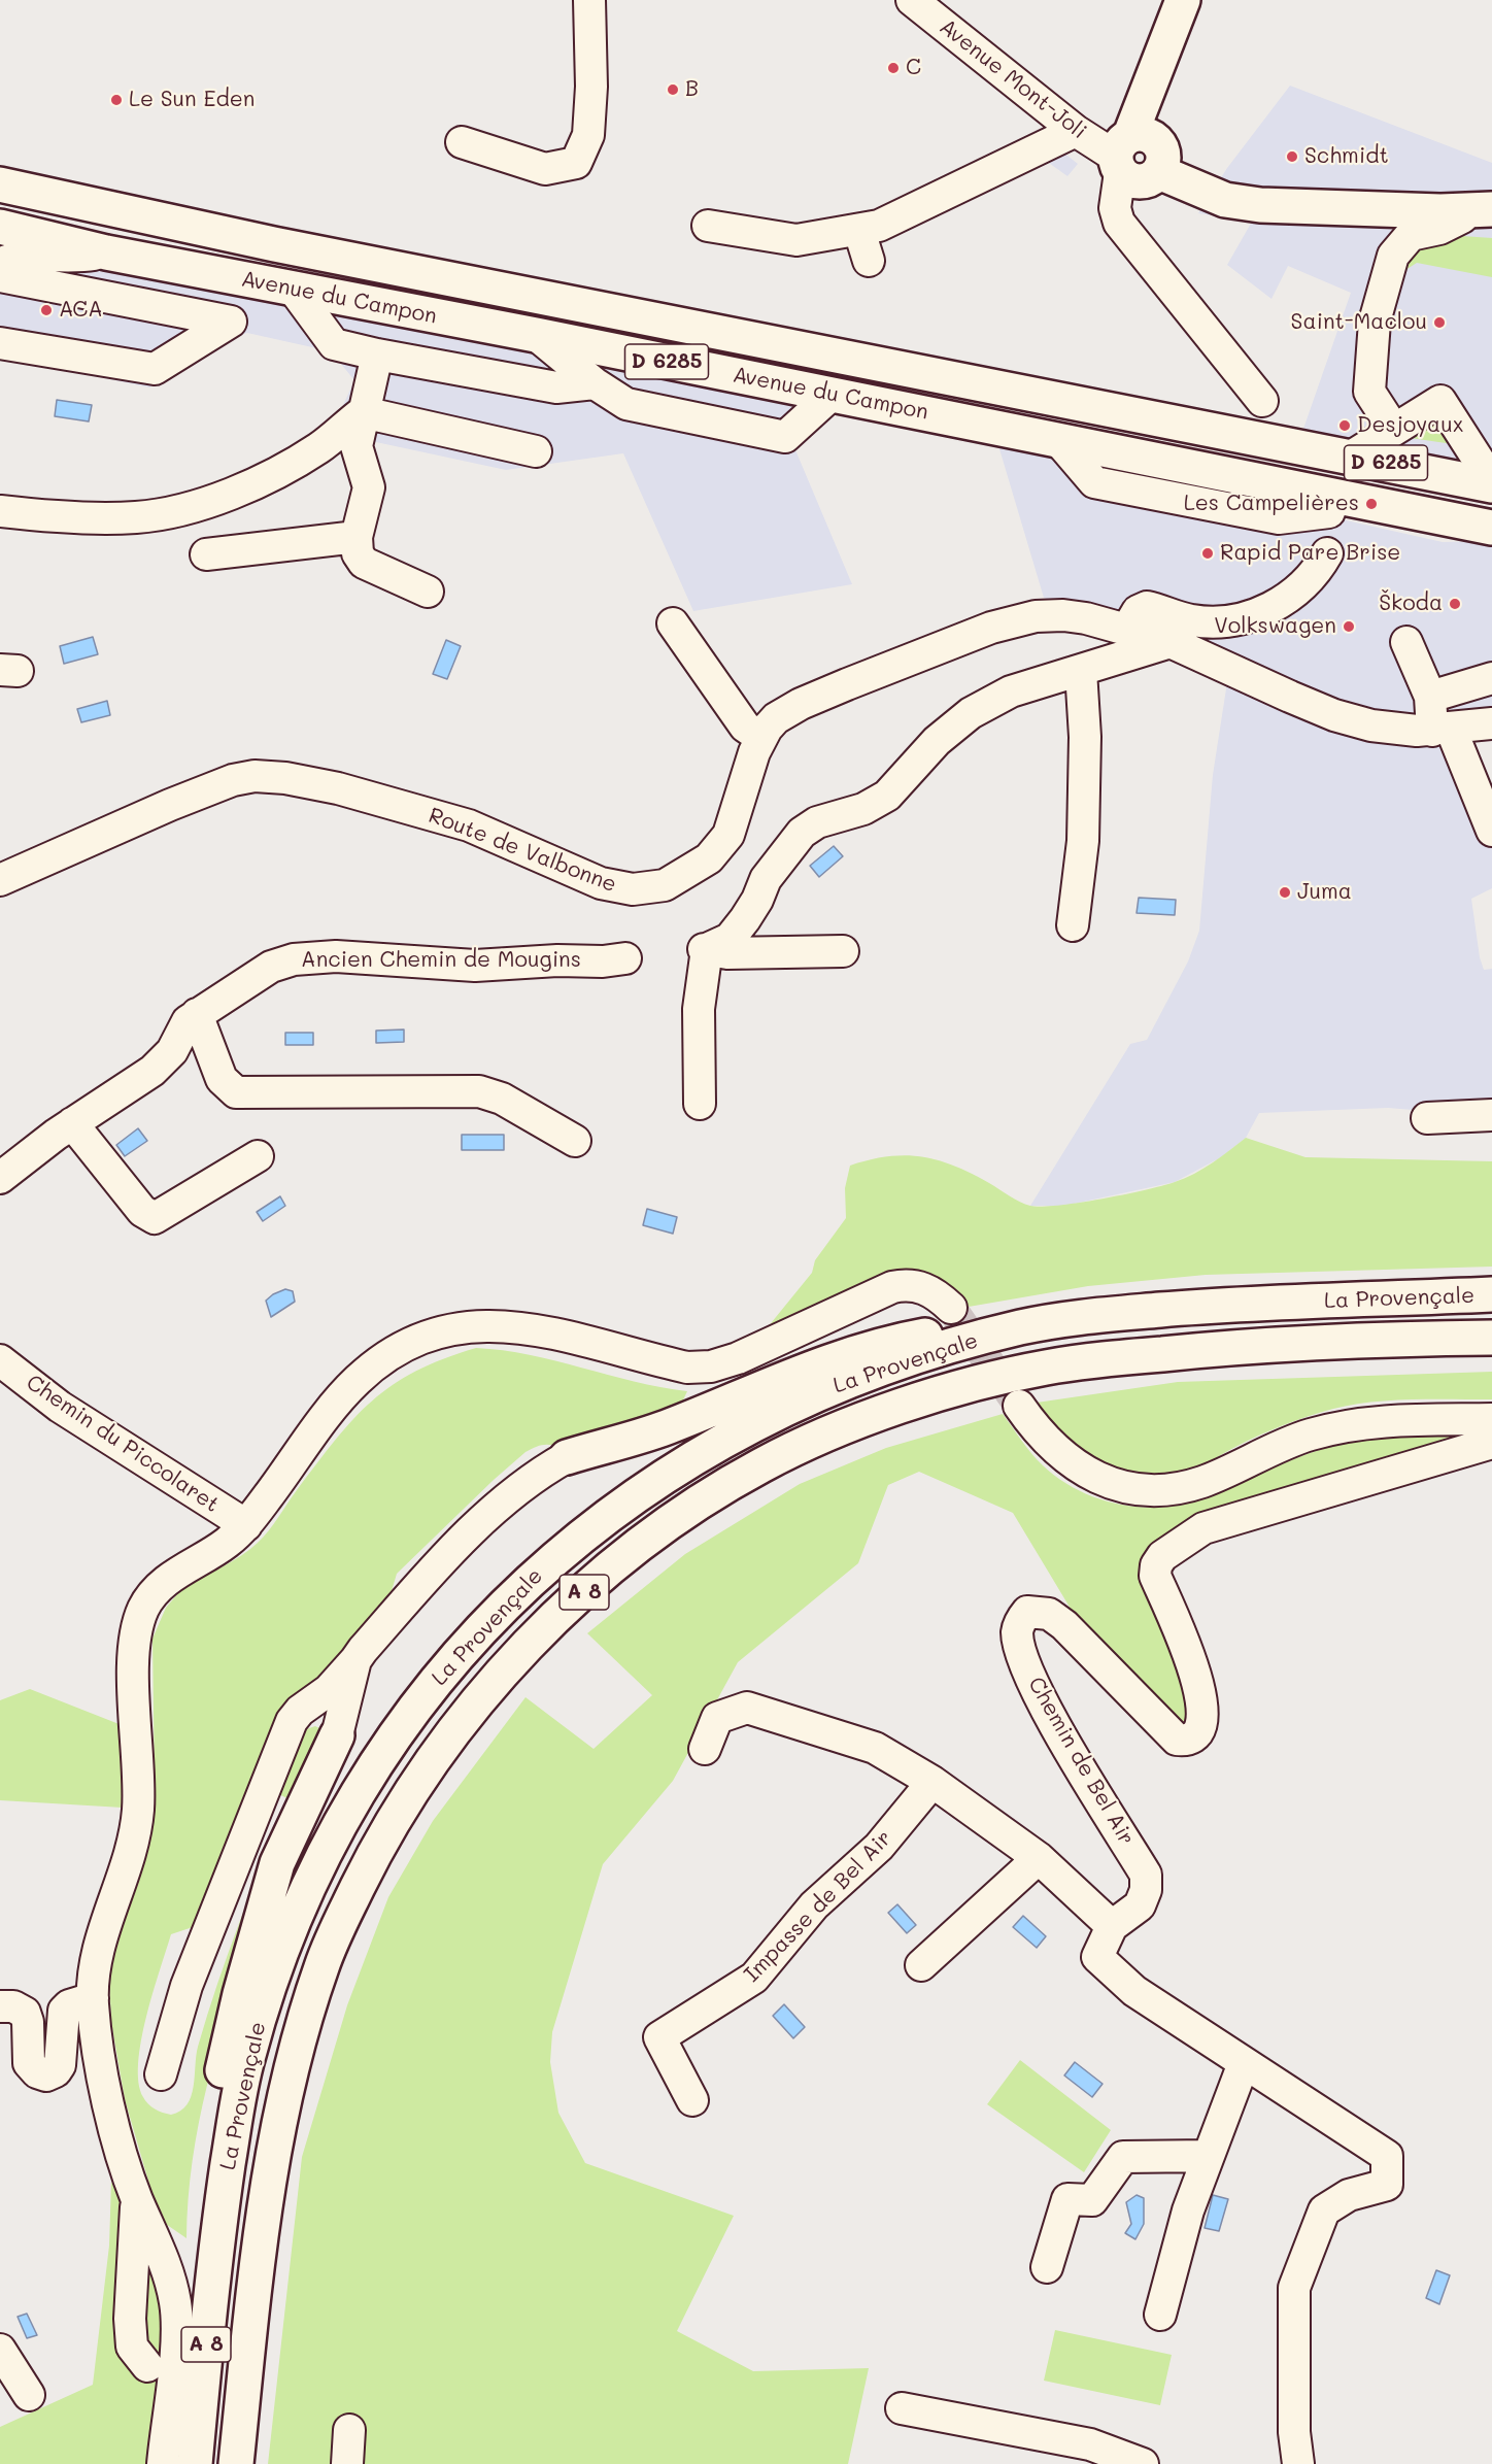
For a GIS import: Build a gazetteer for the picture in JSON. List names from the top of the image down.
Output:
{
  "streets": {
    "main road": [
      "Avenue du Campon",
      "D 6285",
      "La Provençale",
      "A 8"
    ],
    "street": [
      "Avenue Mont-Joli",
      "Route de Valbonne",
      "Ancien Chemin de Mougins",
      "Chemin du Piccolaret",
      "Chemin de Bel Air",
      "Impasse de Bel Air"
    ]
  },
  "crossings": [
    ["Avenue du Campon", "D 6285"]
  ],
  "places": [
    "C",
    "B",
    "Le Sun Eden",
    "Schmidt",
    "ACA",
    "Saint-Maclou",
    "Desjoyaux",
    "Les Campelières",
    "Rapid Pare Brise",
    "Škoda",
    "Volkswagen",
    "Juma"
  ]
}
